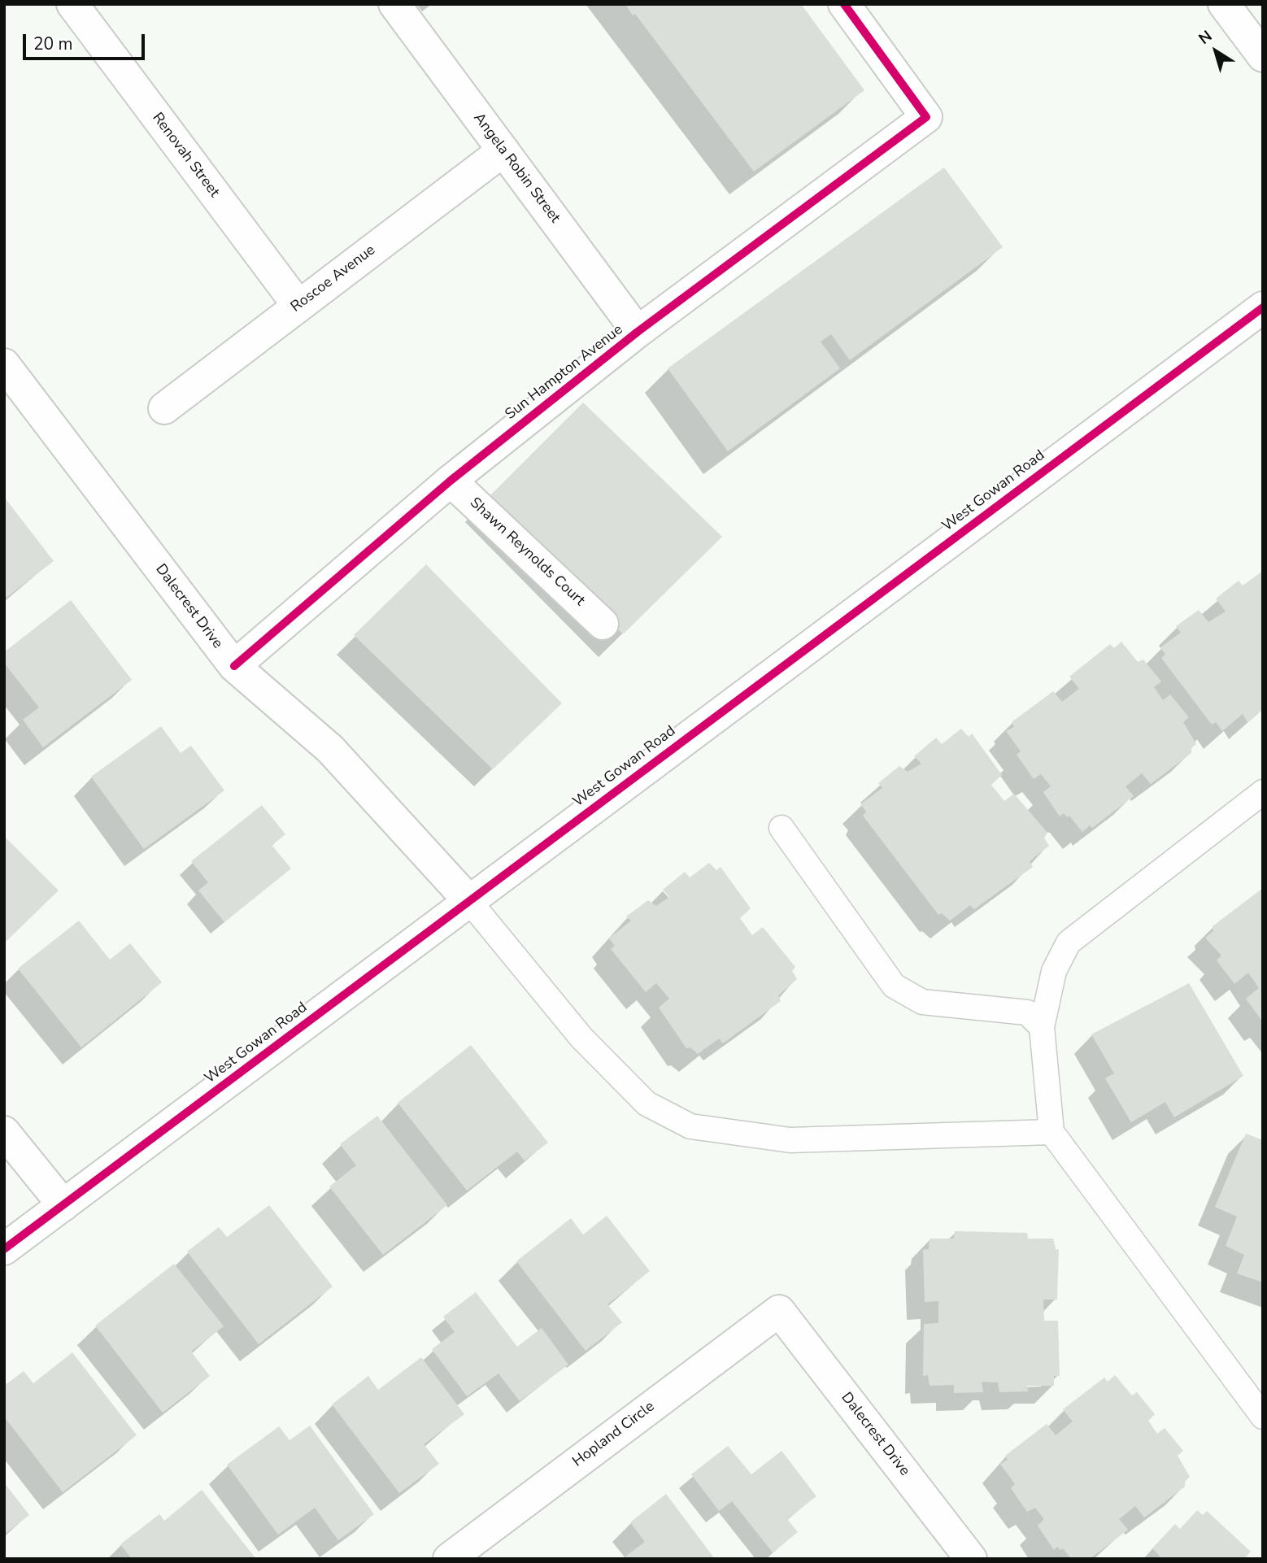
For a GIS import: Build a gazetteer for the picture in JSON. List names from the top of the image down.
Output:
{
  "streets": {
    "main road": [
      "Renovah Street",
      "Angela Robin Street",
      "Roscoe Avenue",
      "Sun Hampton Avenue",
      "West Gowan Road",
      "Shawn Reynolds Court",
      "Dalecrest Drive",
      "Hopland Circle"
    ]
  },
  "crossings": [
    ["Renovah Street", "Roscoe Avenue"],
    ["Angela Robin Street", "Roscoe Avenue"],
    ["Angela Robin Street", "Sun Hampton Avenue"],
    ["Sun Hampton Avenue", "Shawn Reynolds Court"],
    ["Sun Hampton Avenue", "Dalecrest Drive"],
    ["West Gowan Road", "Dalecrest Drive"],
    ["Dalecrest Drive", "Hopland Circle"]
  ],
  "scale_bar": "20 m",
  "north": "top left"
}
